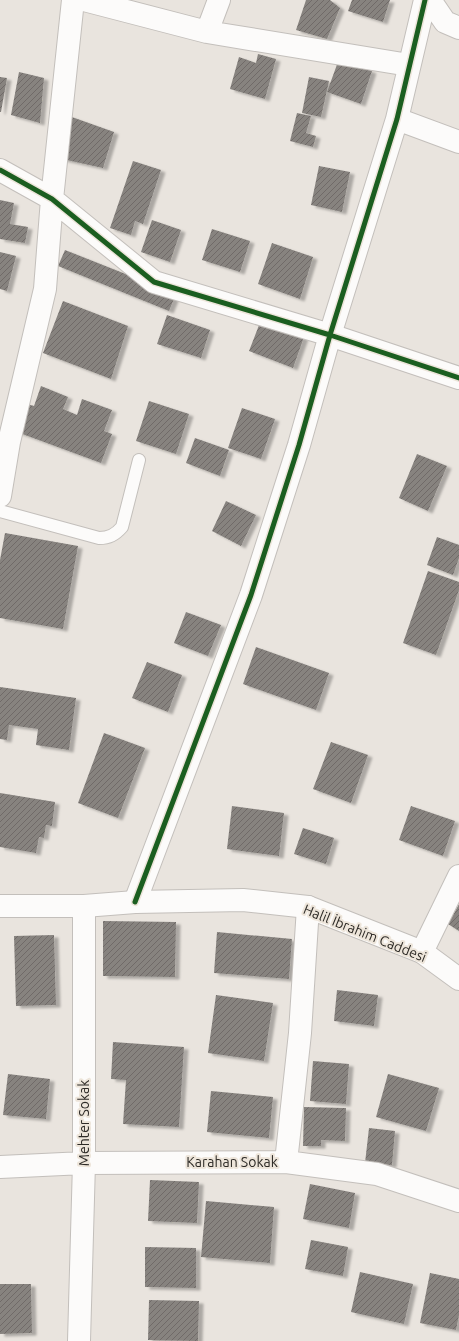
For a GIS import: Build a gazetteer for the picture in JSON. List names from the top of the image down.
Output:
{
  "streets": {
    "street": ["Halil İbrahim Caddesi", "Mehter Sokak", "Karahan Sokak"]
  },
  "crossings": [
    ["Halil İbrahim Caddesi", "Mehter Sokak"],
    ["Mehter Sokak", "Karahan Sokak"]
  ]
}
